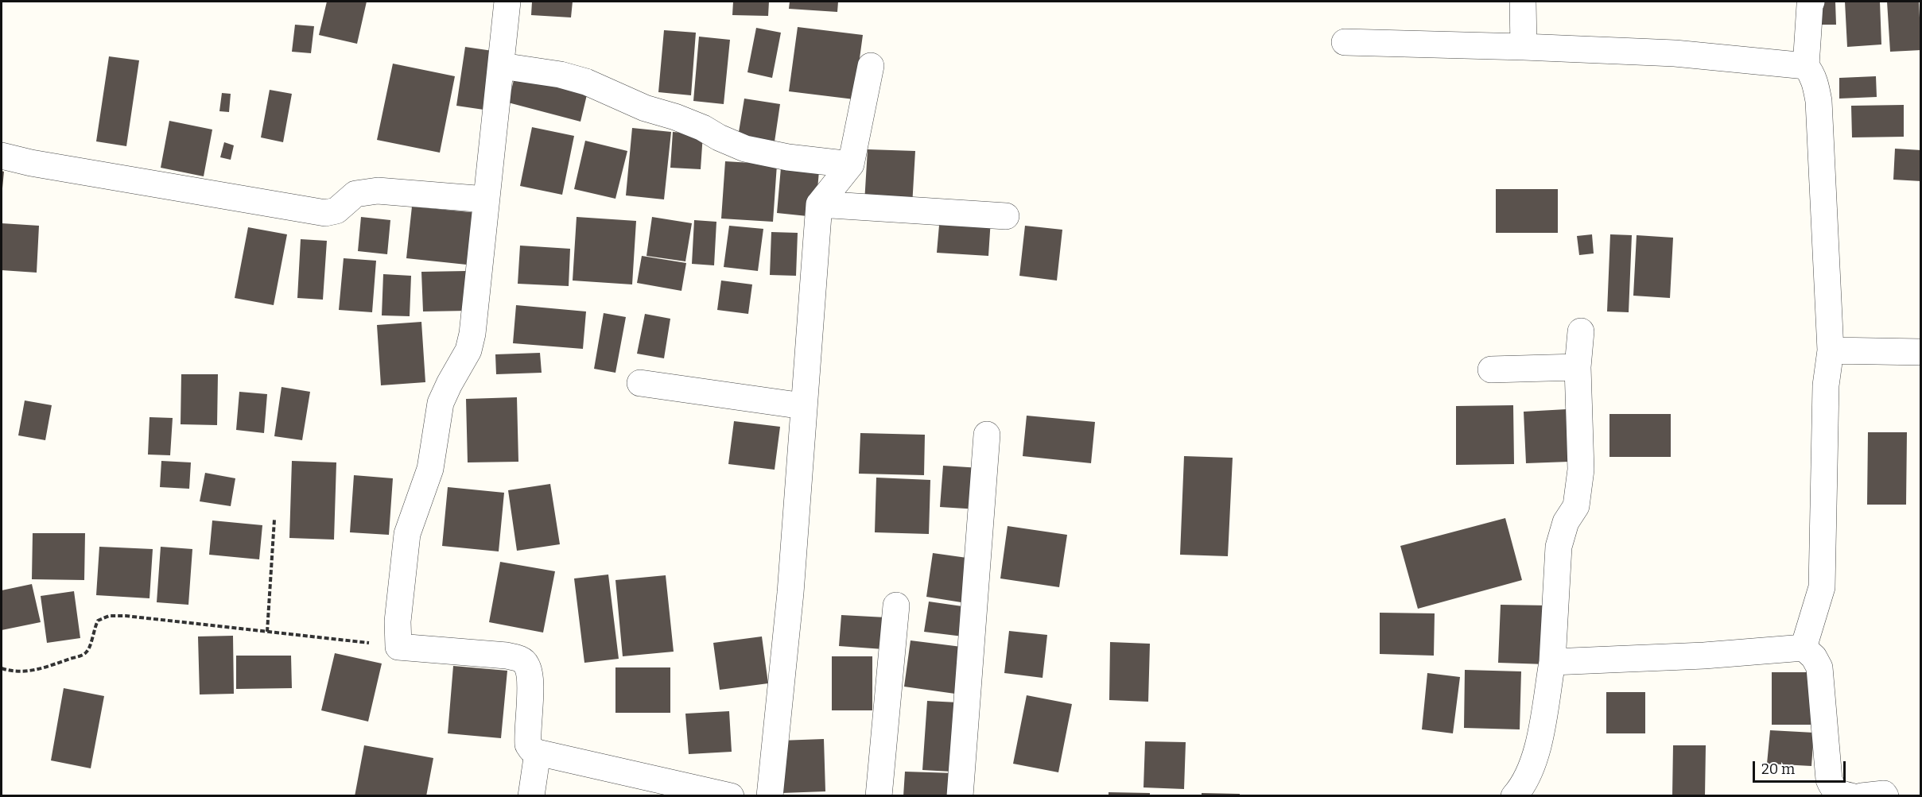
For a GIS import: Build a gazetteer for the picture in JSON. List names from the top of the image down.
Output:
{
  "scale_bar": "20 m"
}
